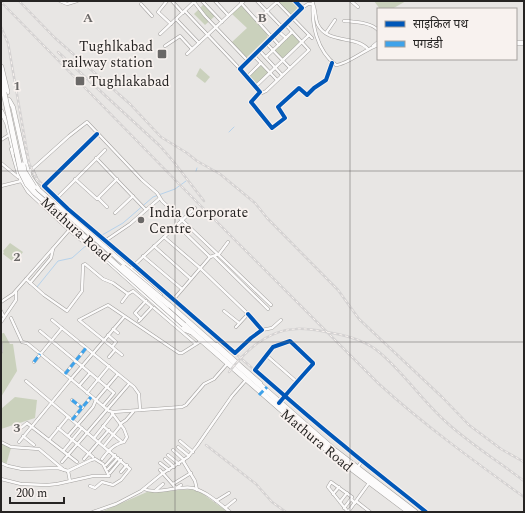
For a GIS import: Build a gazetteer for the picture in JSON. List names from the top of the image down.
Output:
{
  "streets": {
    "highway": ["Mathura Road"]
  },
  "places": {
    "transit": ["Tughlkabad railway station", "Tughlakabad"],
    "other": ["India Corporate Centre"]
  },
  "legend": ["साइकिल पथ", "पगडंडी"],
  "scale_bar": "200 m",
  "grid": {
    "columns": ["A", "B"],
    "rows": ["1", "2", "3"]
  }
}
